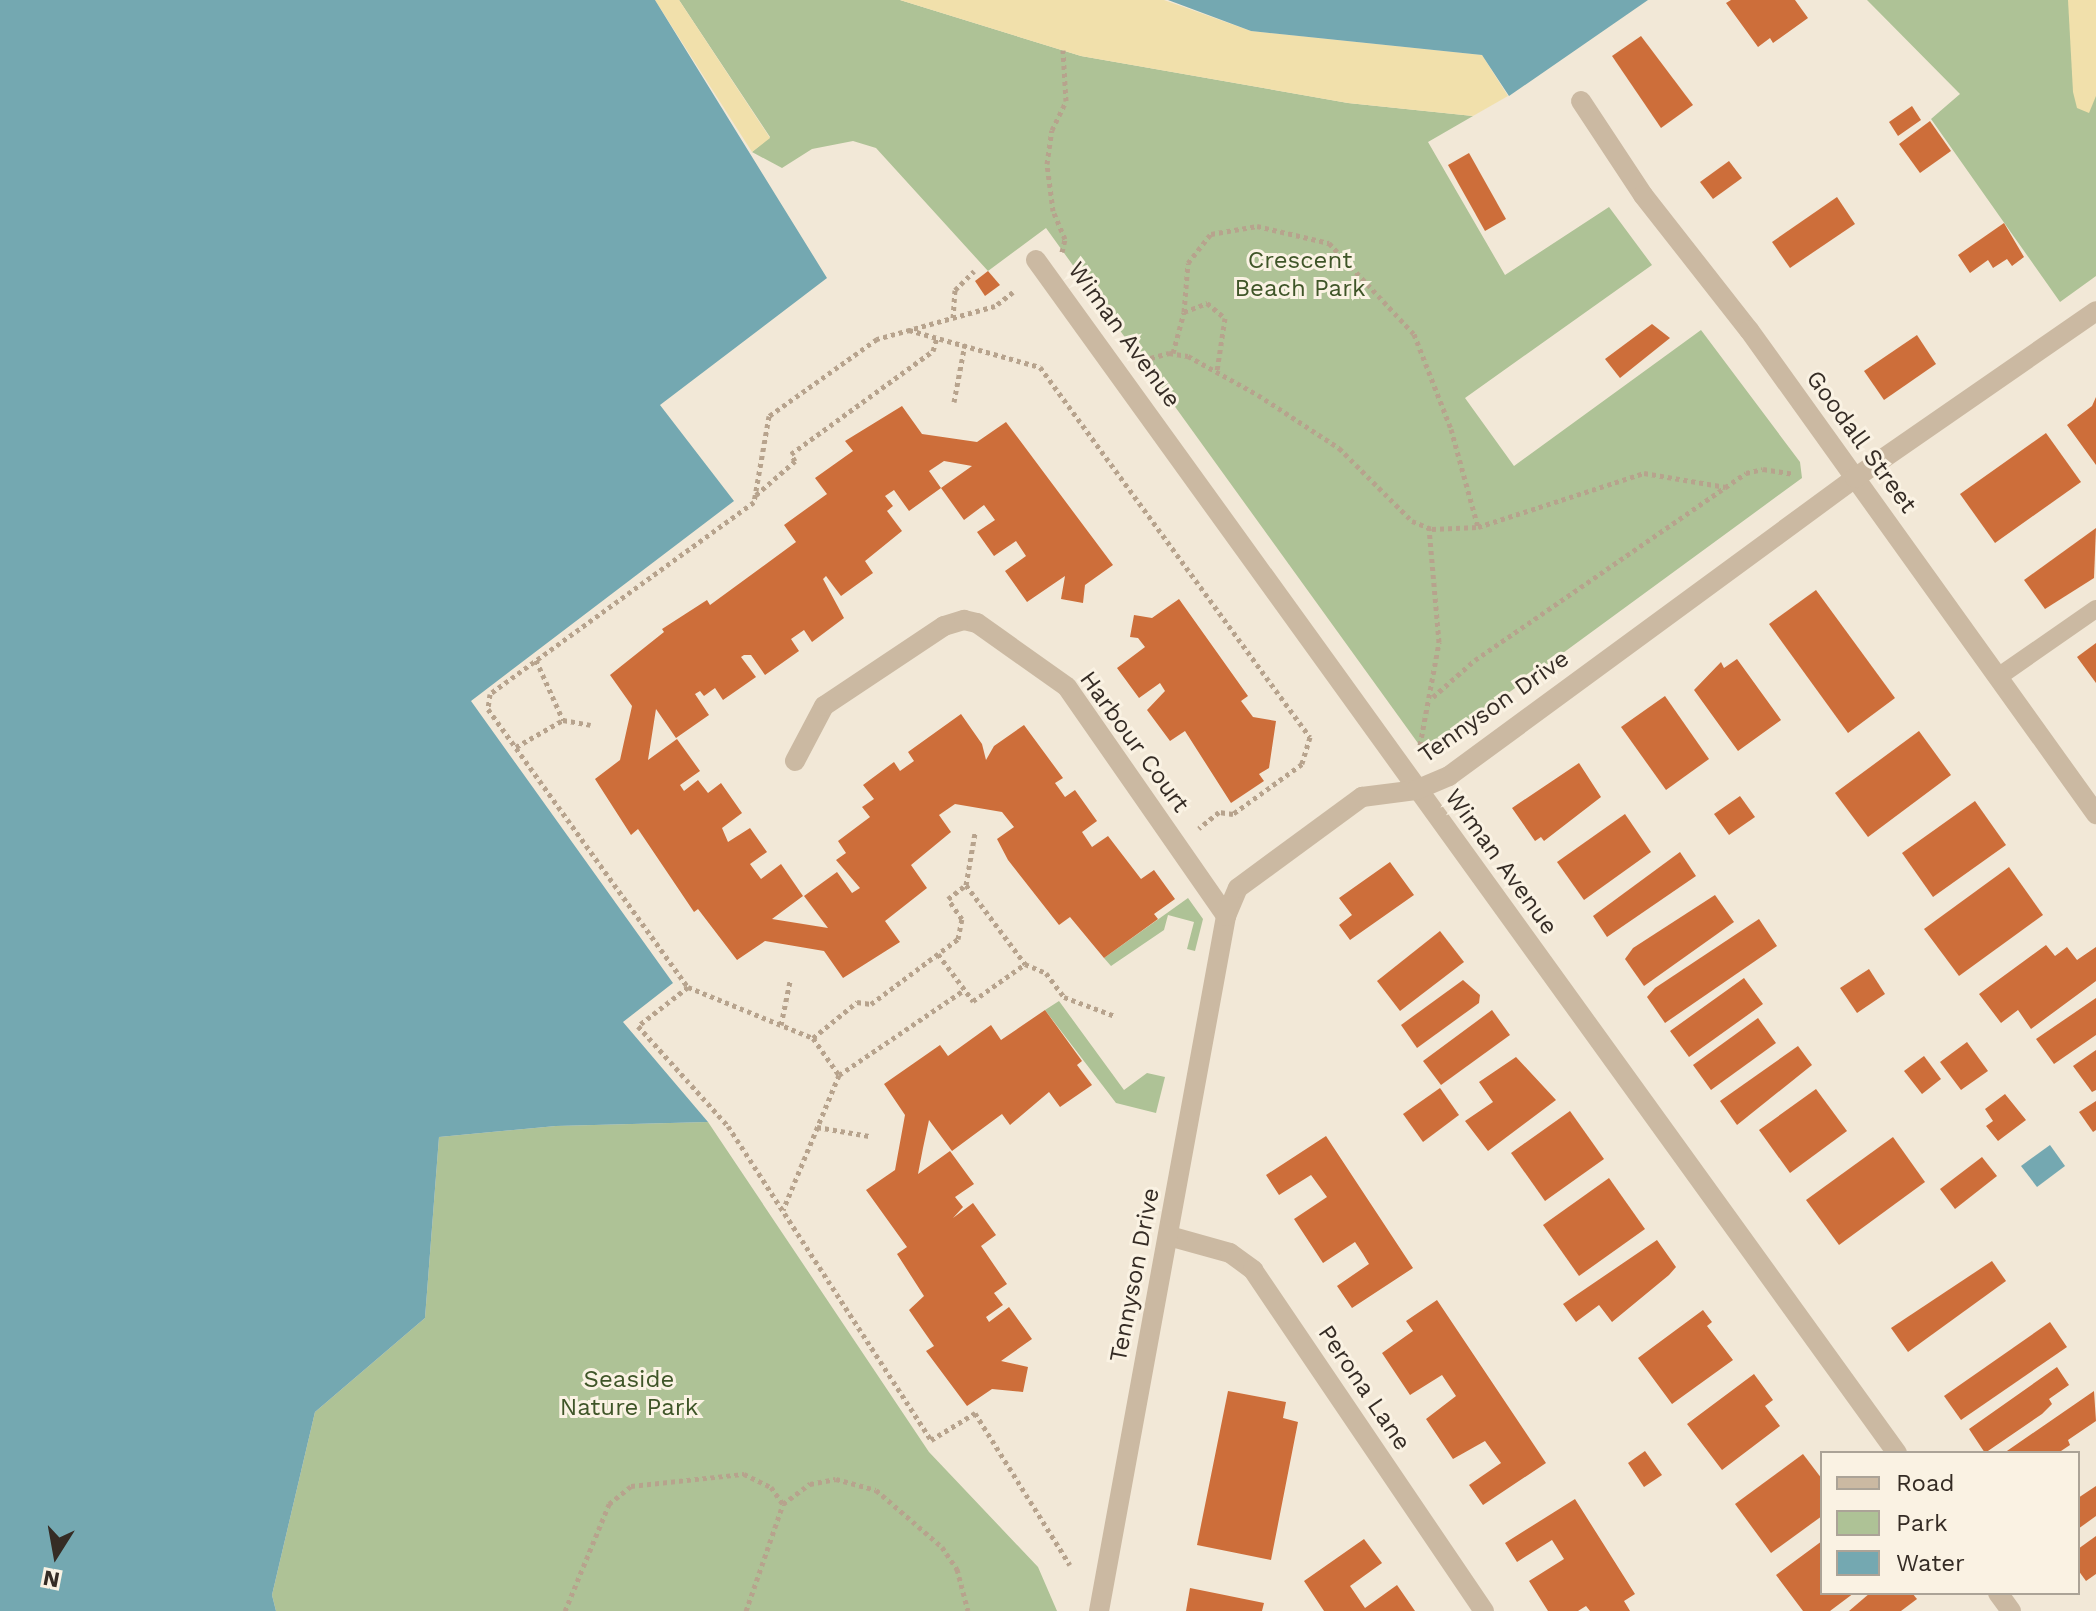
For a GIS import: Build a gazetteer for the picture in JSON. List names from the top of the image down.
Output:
{
  "streets": {
    "street": [
      "Wiman Avenue",
      "Goodall Street",
      "Tennyson Drive",
      "Harbour Court",
      "Perona Lane"
    ]
  },
  "crossings": [
    ["Wiman Avenue", "Tennyson Drive"],
    ["Goodall Street", "Tennyson Drive"],
    ["Tennyson Drive", "Harbour Court"],
    ["Tennyson Drive", "Perona Lane"]
  ],
  "parks": ["Crescent Beach Park", "Seaside Nature Park"],
  "legend": ["Road", "Park", "Water"],
  "north": "bottom"
}
